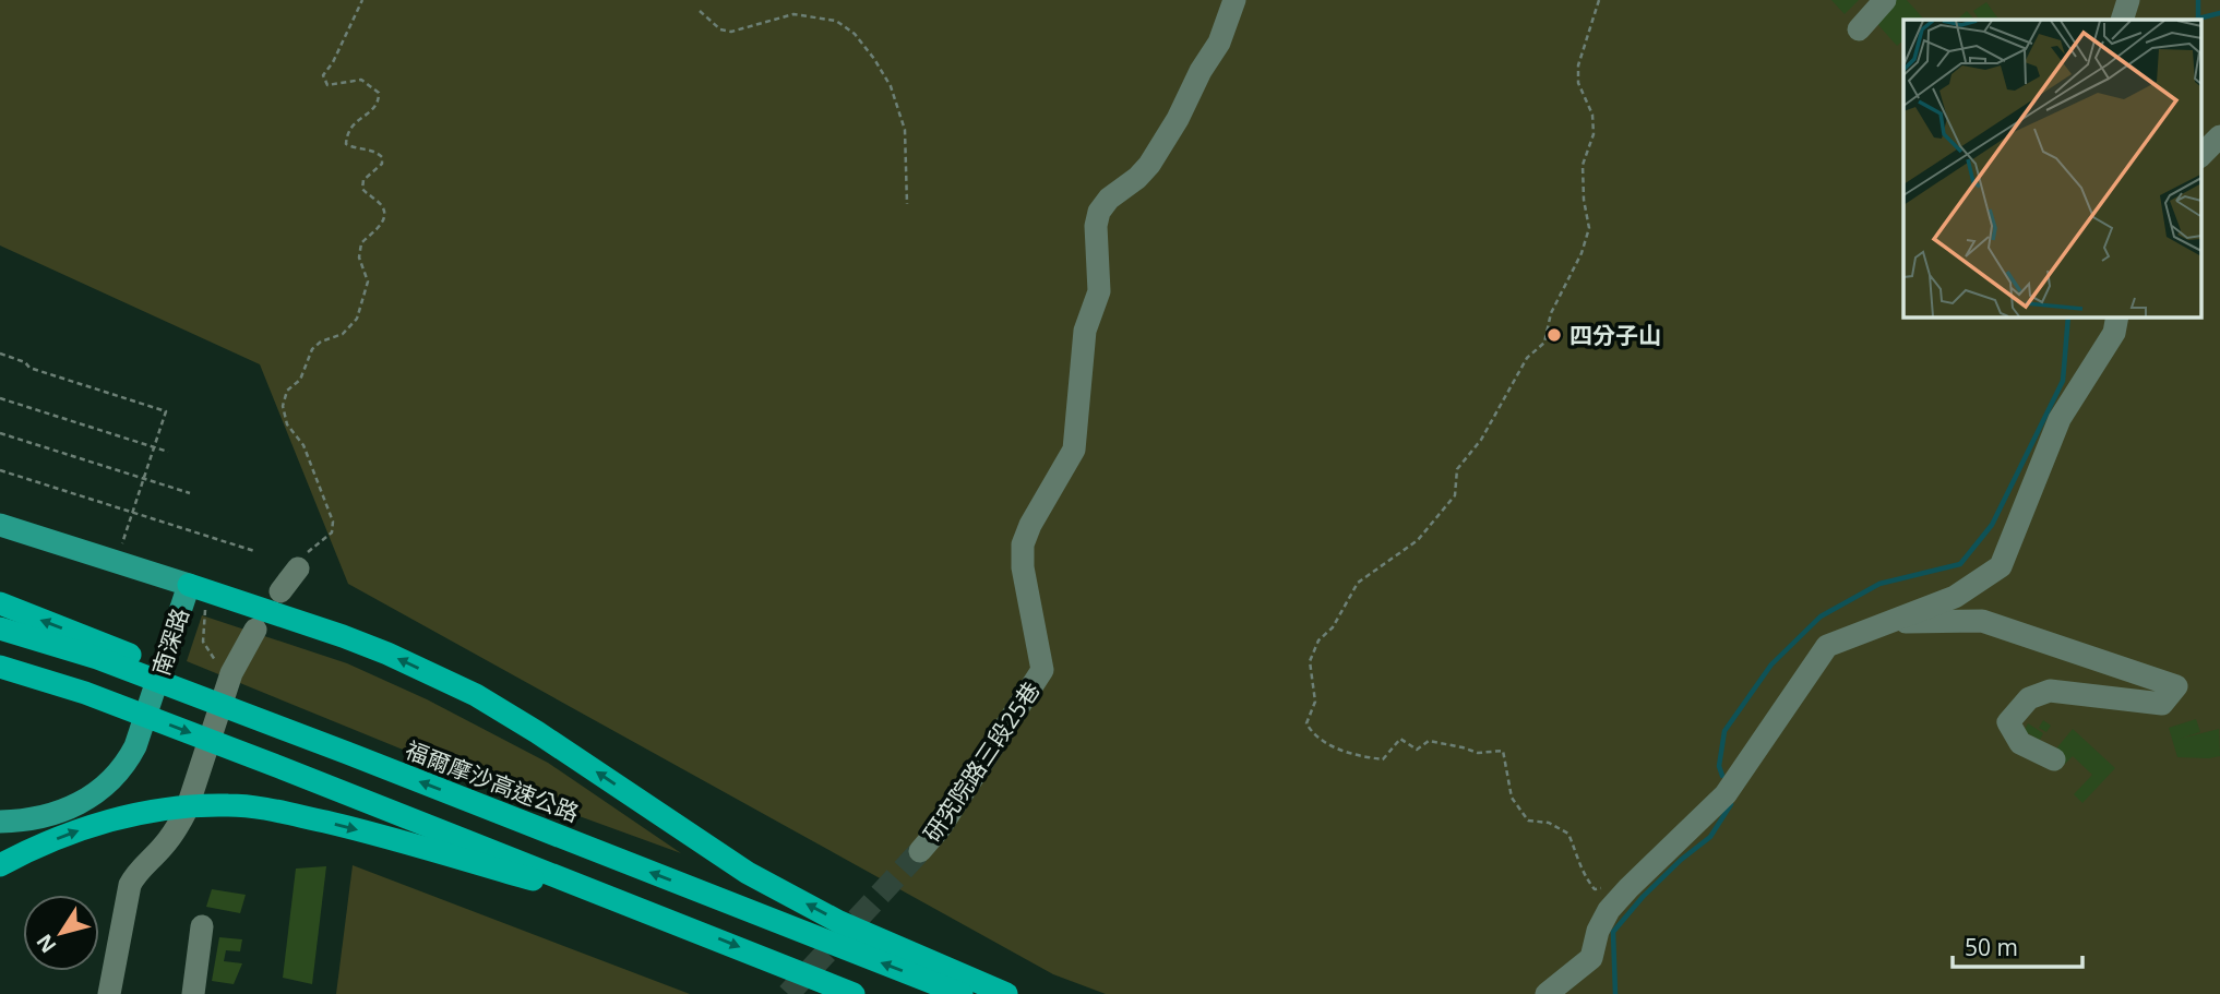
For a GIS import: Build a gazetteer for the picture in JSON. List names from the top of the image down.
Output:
{
  "streets": {
    "highway": ["福爾摩沙高速公路"],
    "main road": ["南深路"],
    "lane": ["研究院路三段25巷"]
  },
  "places": ["四分子山"],
  "scale_bar": "50 m",
  "north": "bottom left"
}
